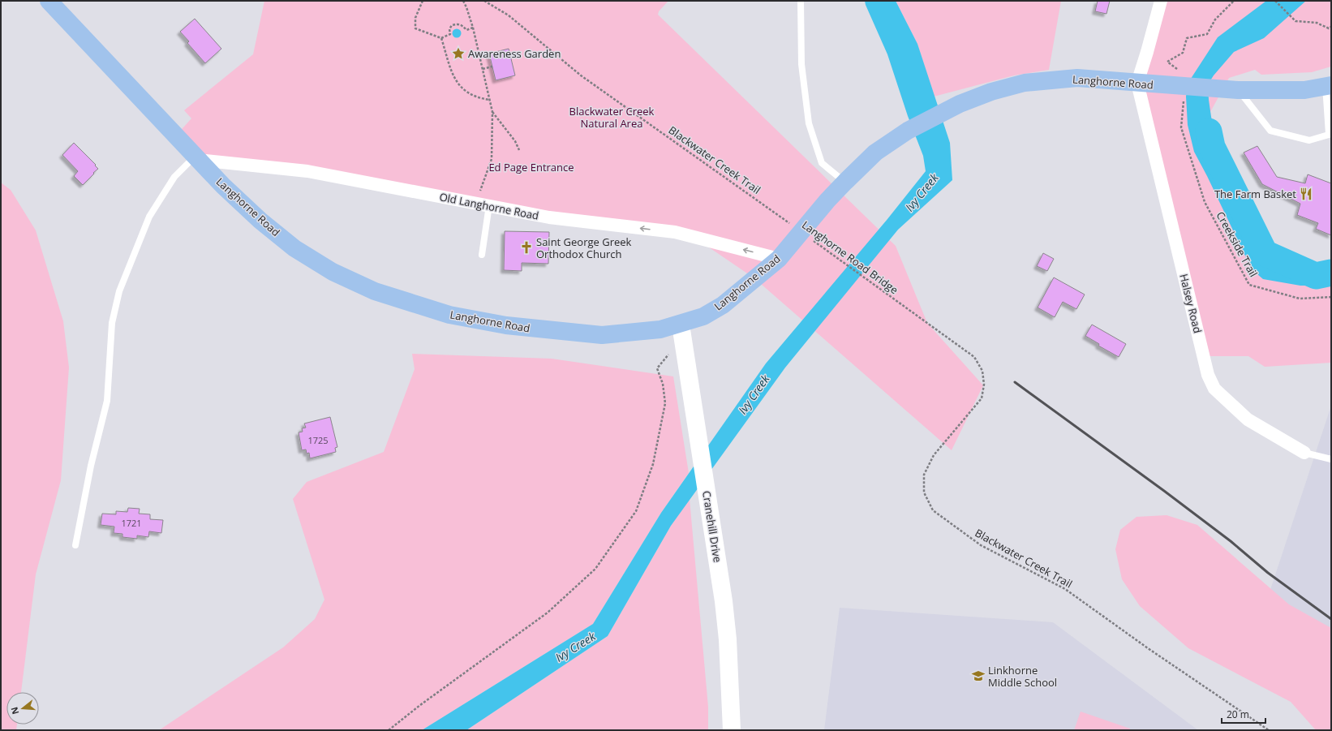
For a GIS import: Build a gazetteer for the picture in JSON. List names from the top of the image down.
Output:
{
  "streets": {
    "main road": ["Langhorne Road", "Cranehill Drive"],
    "street": ["Old Langhorne Road", "Halsey Road"],
    "path": ["Blackwater Creek Trail", "Creekside Trail", "Langhorne Road Bridge"]
  },
  "crossings": [
    ["Langhorne Road", "Old Langhorne Road"],
    ["Langhorne Road", "Halsey Road"],
    ["Langhorne Road", "Cranehill Drive"],
    ["Blackwater Creek Trail", "Langhorne Road Bridge"]
  ],
  "one_way": ["Old Langhorne Road"],
  "water": ["Ivy Creek"],
  "parks": ["Blackwater Creek Natural Area", "Ed Page Entrance"],
  "places": {
    "place": ["Awareness Garden"],
    "restaurant": ["The Farm Basket"],
    "church": ["Saint George Greek Orthodox Church"],
    "school or university": ["Linkhorne Middle School"]
  },
  "house_numbers": ["1725", "1721"],
  "scale_bar": "20 m",
  "north": "left"
}
